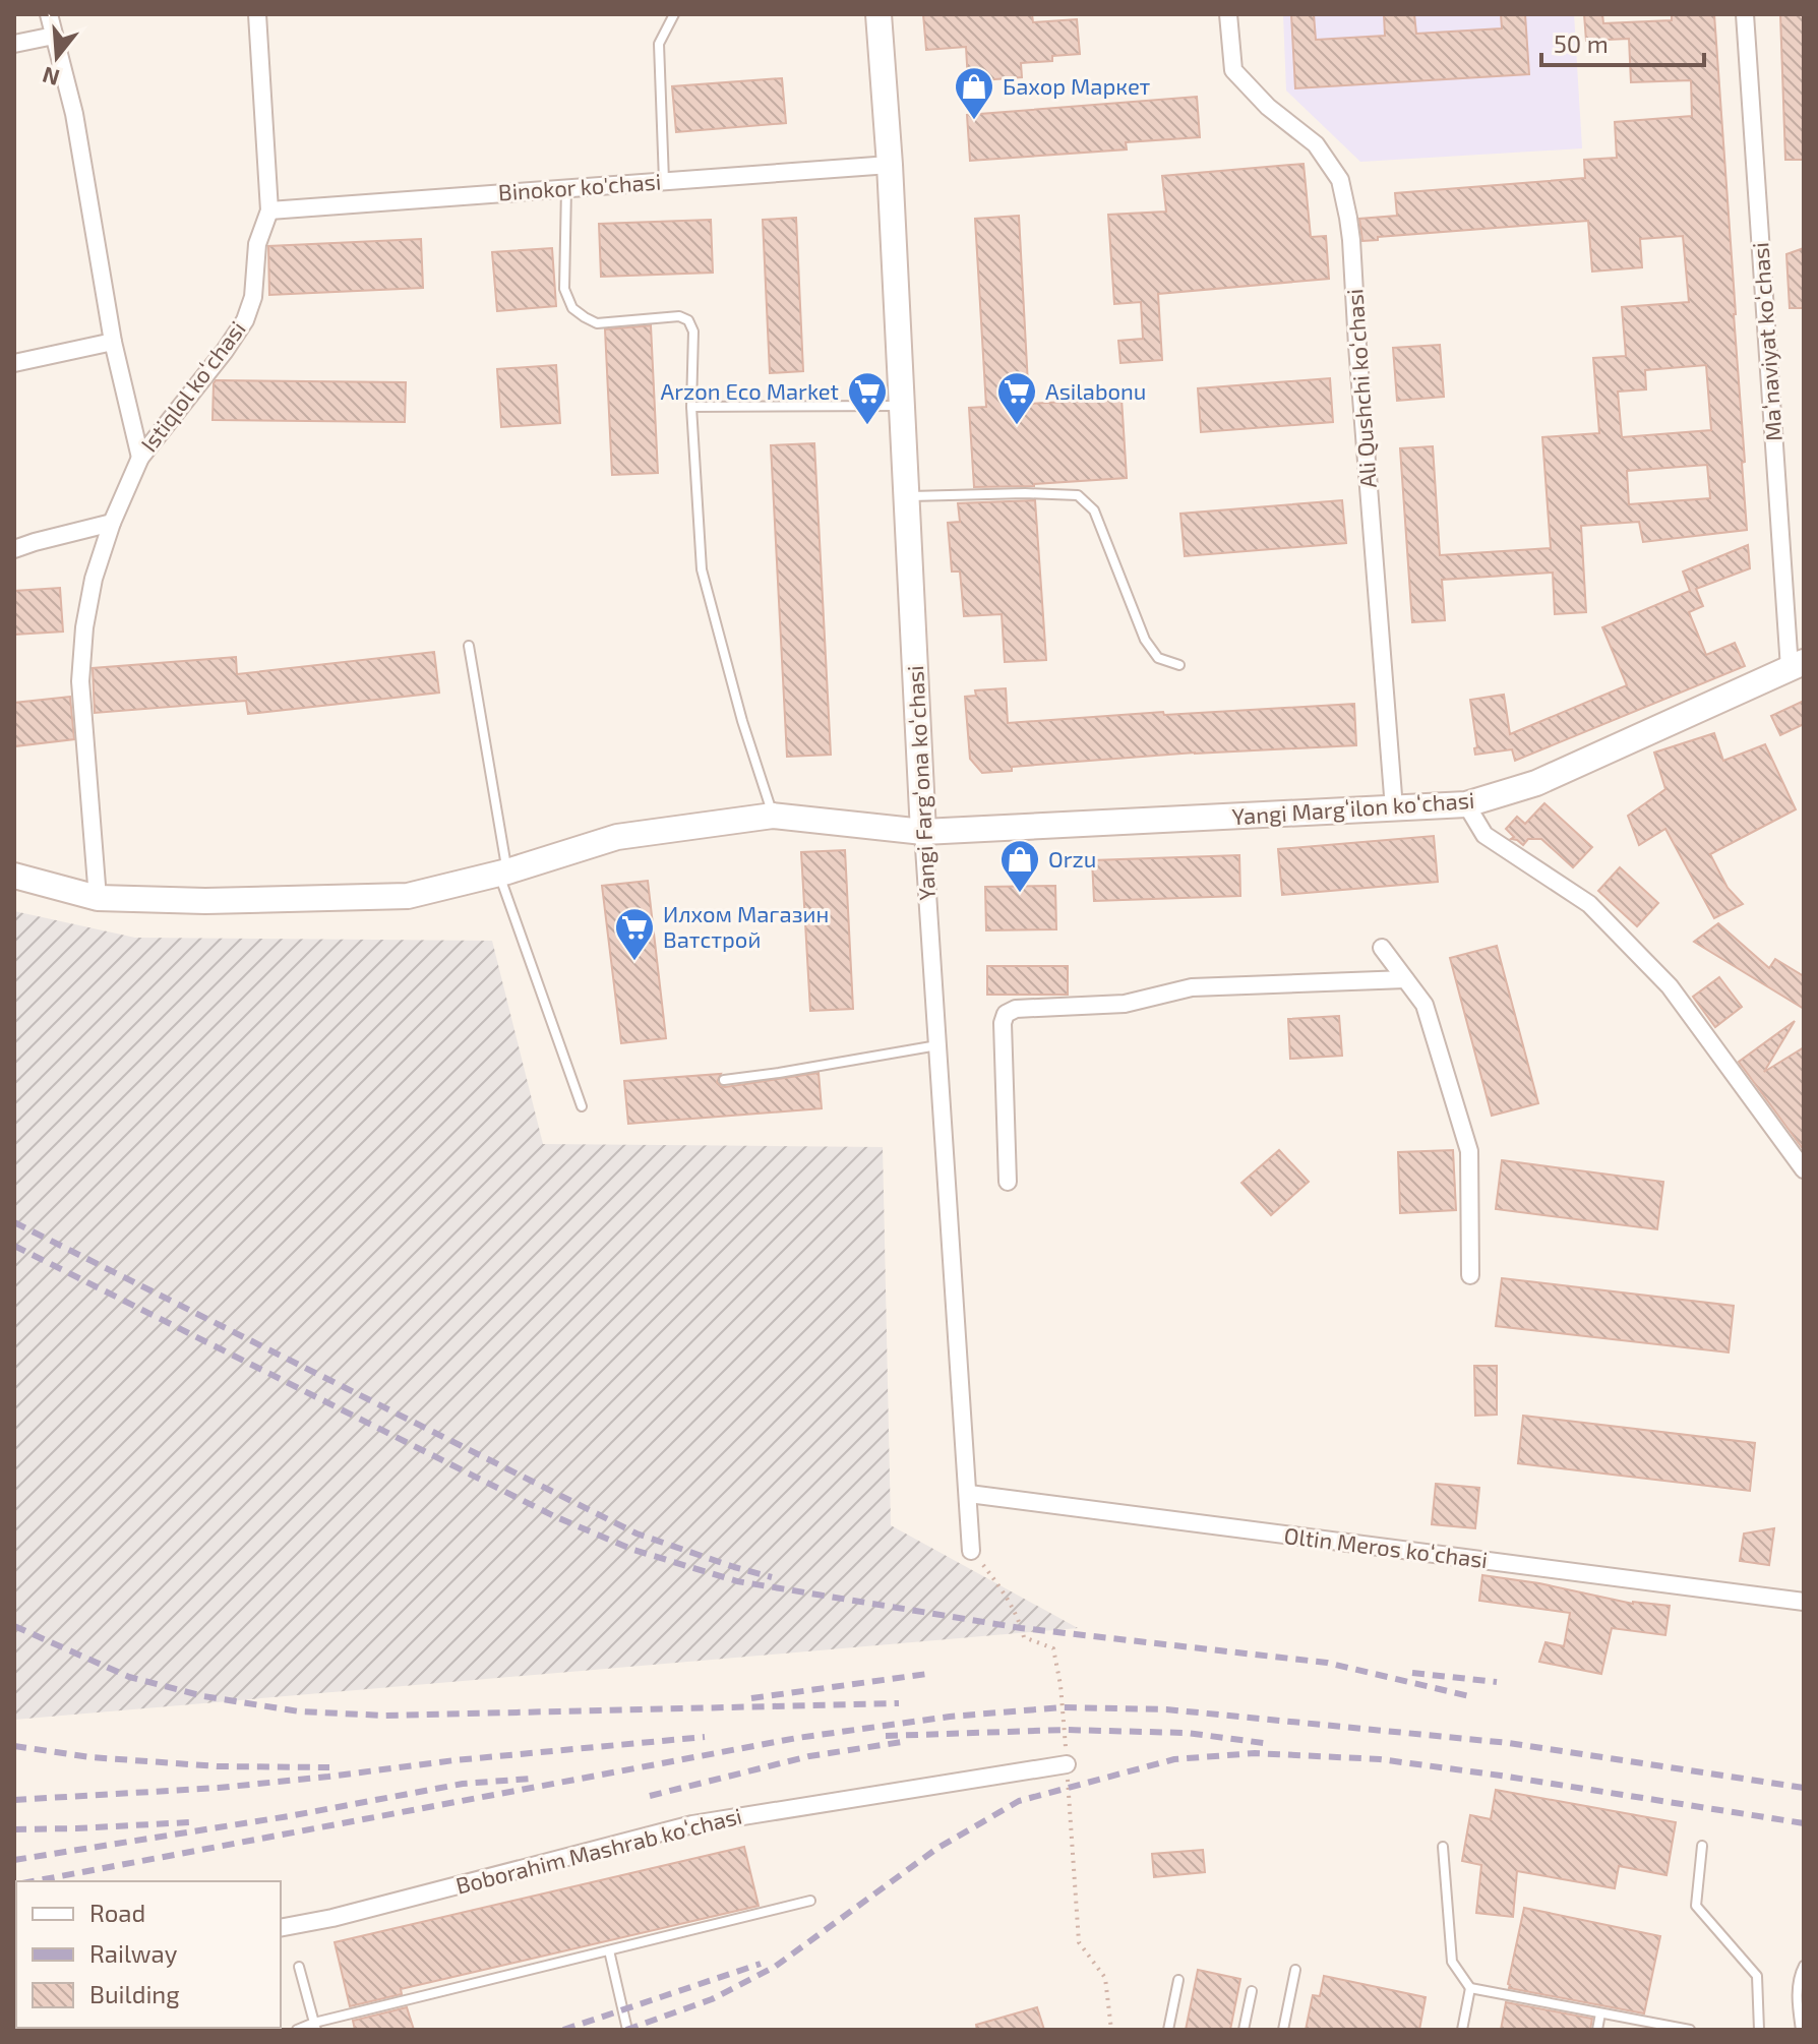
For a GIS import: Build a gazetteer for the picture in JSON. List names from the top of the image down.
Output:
{
  "streets": {
    "main road": ["Yangi Fargʻona koʻchasi", "Yangi Margʻilon koʻchasi"],
    "street": [
      "Binokor ko'chasi",
      "Maʻnaviyat koʻchasi",
      "Istiqlol koʻchasi",
      "Ali Qushchi koʻchasi",
      "Oltin Meros koʻchasi",
      "Boborahim Mashrab koʻchasi"
    ]
  },
  "crossings": [
    ["Binokor ko'chasi", "Istiqlol koʻchasi"],
    ["Binokor ko'chasi", "Yangi Fargʻona koʻchasi"],
    ["Maʻnaviyat koʻchasi", "Yangi Margʻilon koʻchasi"],
    ["Istiqlol koʻchasi", "Yangi Margʻilon koʻchasi"],
    ["Ali Qushchi koʻchasi", "Yangi Margʻilon koʻchasi"],
    ["Yangi Fargʻona koʻchasi", "Yangi Margʻilon koʻchasi"],
    ["Yangi Fargʻona koʻchasi", "Oltin Meros koʻchasi"]
  ],
  "places": {
    "shop": ["Бахор Маркет", "Orzu"],
    "supermarket": ["Arzon Eco Market", "Asilabonu", "Илхом Магазин Ватстрой"]
  },
  "legend": ["Road", "Railway", "Building"],
  "scale_bar": "50 m",
  "north": "bottom"
}
